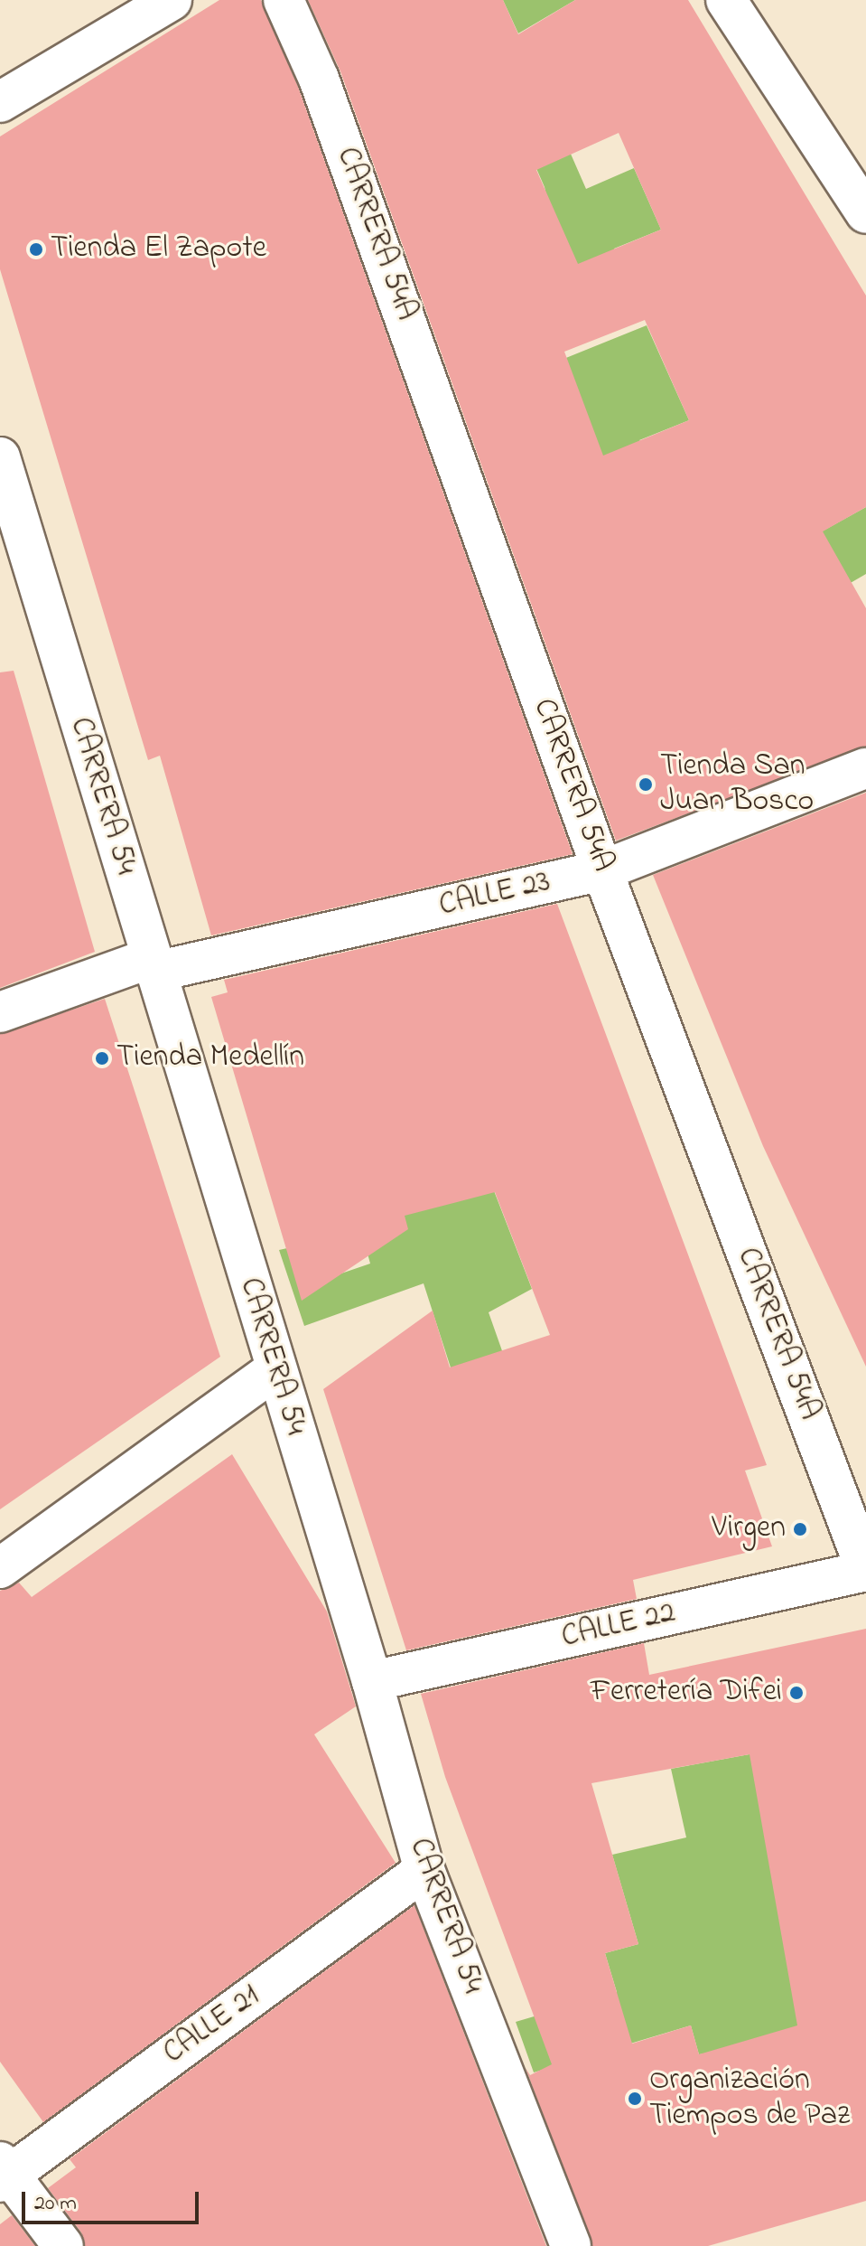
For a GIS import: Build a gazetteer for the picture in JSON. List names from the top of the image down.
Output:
{
  "streets": {
    "street": [
      "CARRERA 54A",
      "CARRERA 54",
      "CALLE 23",
      "CALLE 22",
      "CALLE 21"
    ]
  },
  "crossings": [
    ["CARRERA 54A", "CALLE 23"],
    ["CARRERA 54A", "CALLE 22"],
    ["CARRERA 54", "CALLE 23"],
    ["CARRERA 54", "CALLE 22"],
    ["CARRERA 54", "CALLE 21"]
  ],
  "places": [
    "Tienda El Zapote",
    "Tienda San Juan Bosco",
    "Tienda Medellín",
    "Virgen",
    "Ferretería Difei",
    "Organización Tiempos de Paz"
  ],
  "scale_bar": "20 m"
}
